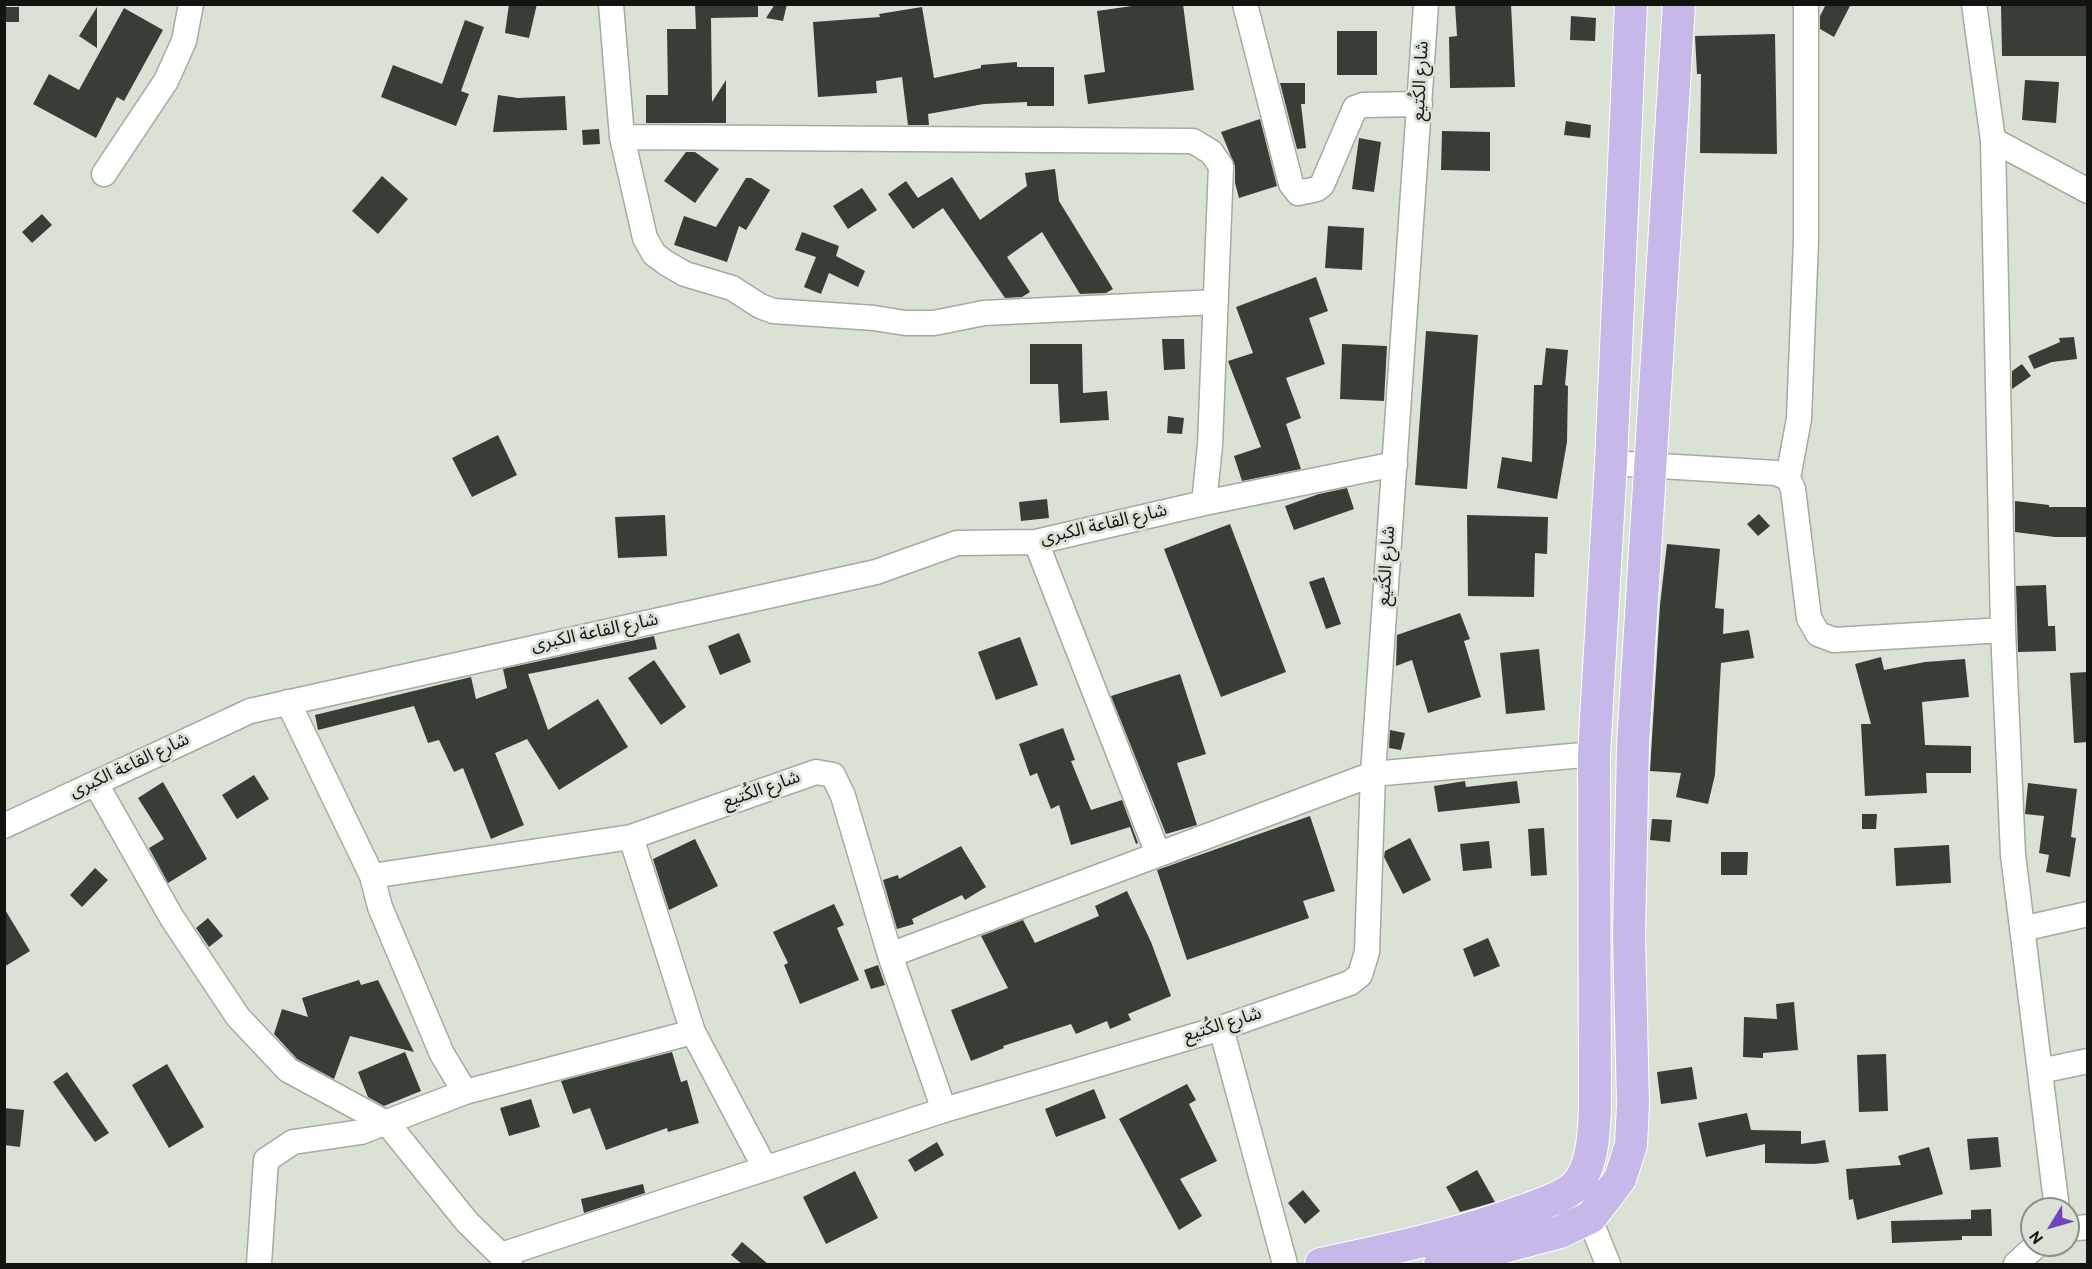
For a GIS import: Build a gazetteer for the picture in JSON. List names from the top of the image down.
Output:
{
  "streets": {
    "street": ["شارع الكُتيع", "شارع القاعة الكبرى"]
  },
  "crossings": [
    ["شارع الكُتيع", "شارع القاعة الكبرى"]
  ],
  "north": "bottom left"
}
